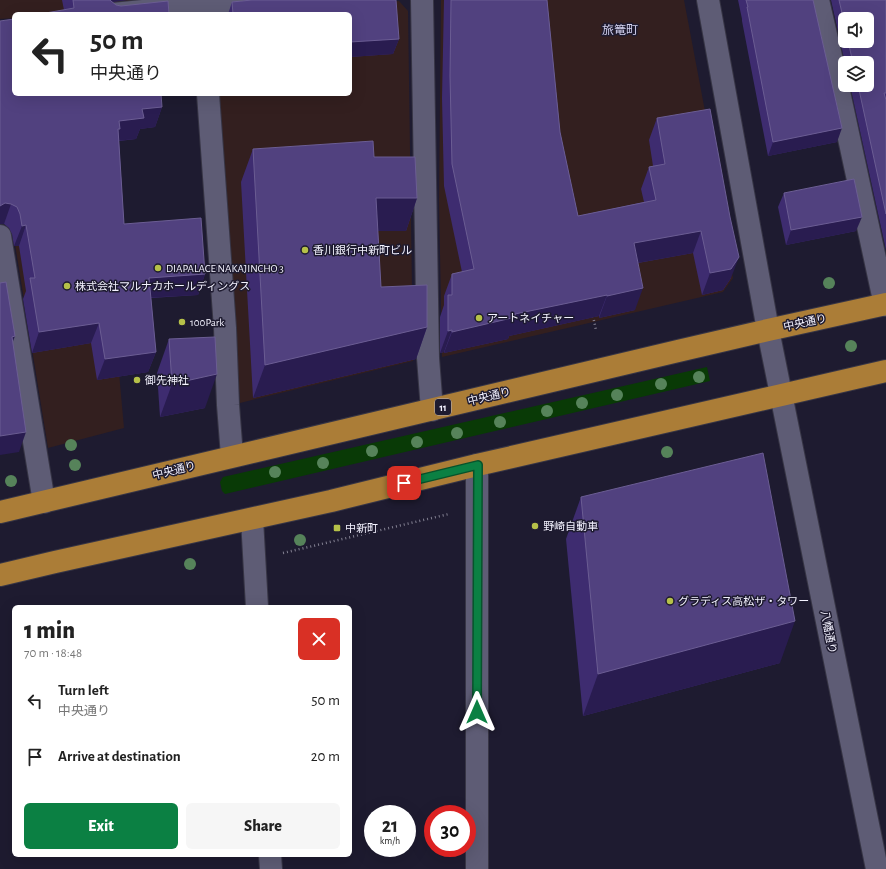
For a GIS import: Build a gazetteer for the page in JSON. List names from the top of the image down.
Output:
{
  "streets": {
    "highway": ["中央通り", "11"],
    "street": ["八幡通り"]
  },
  "crossings": [
    ["中央通り", "八幡通り"]
  ],
  "districts": ["旅篭町"],
  "places": {
    "other": [
      "香川銀行中新町ビル",
      "DIAPALACE NAKAJINCHO 3",
      "株式会社マルナカホールディングス",
      "アートネイチャー",
      "100Park",
      "御先神社",
      "野崎自動車",
      "グラディス高松ザ・タワー"
    ],
    "transit": ["中新町"]
  },
  "page": {
    "turn": ["50 m", "中央通り"],
    "heading": ["1 min", "70 m · 18:48"],
    "list": [
      {
        "name": "Turn left",
        "note": "中央通り",
        "value": "50 m"
      },
      {
        "name": "Arrive at destination",
        "value": "20 m"
      }
    ],
    "buttons": ["Exit", "Share"],
    "speed": "21 km/h",
    "limit": "30"
  }
}
